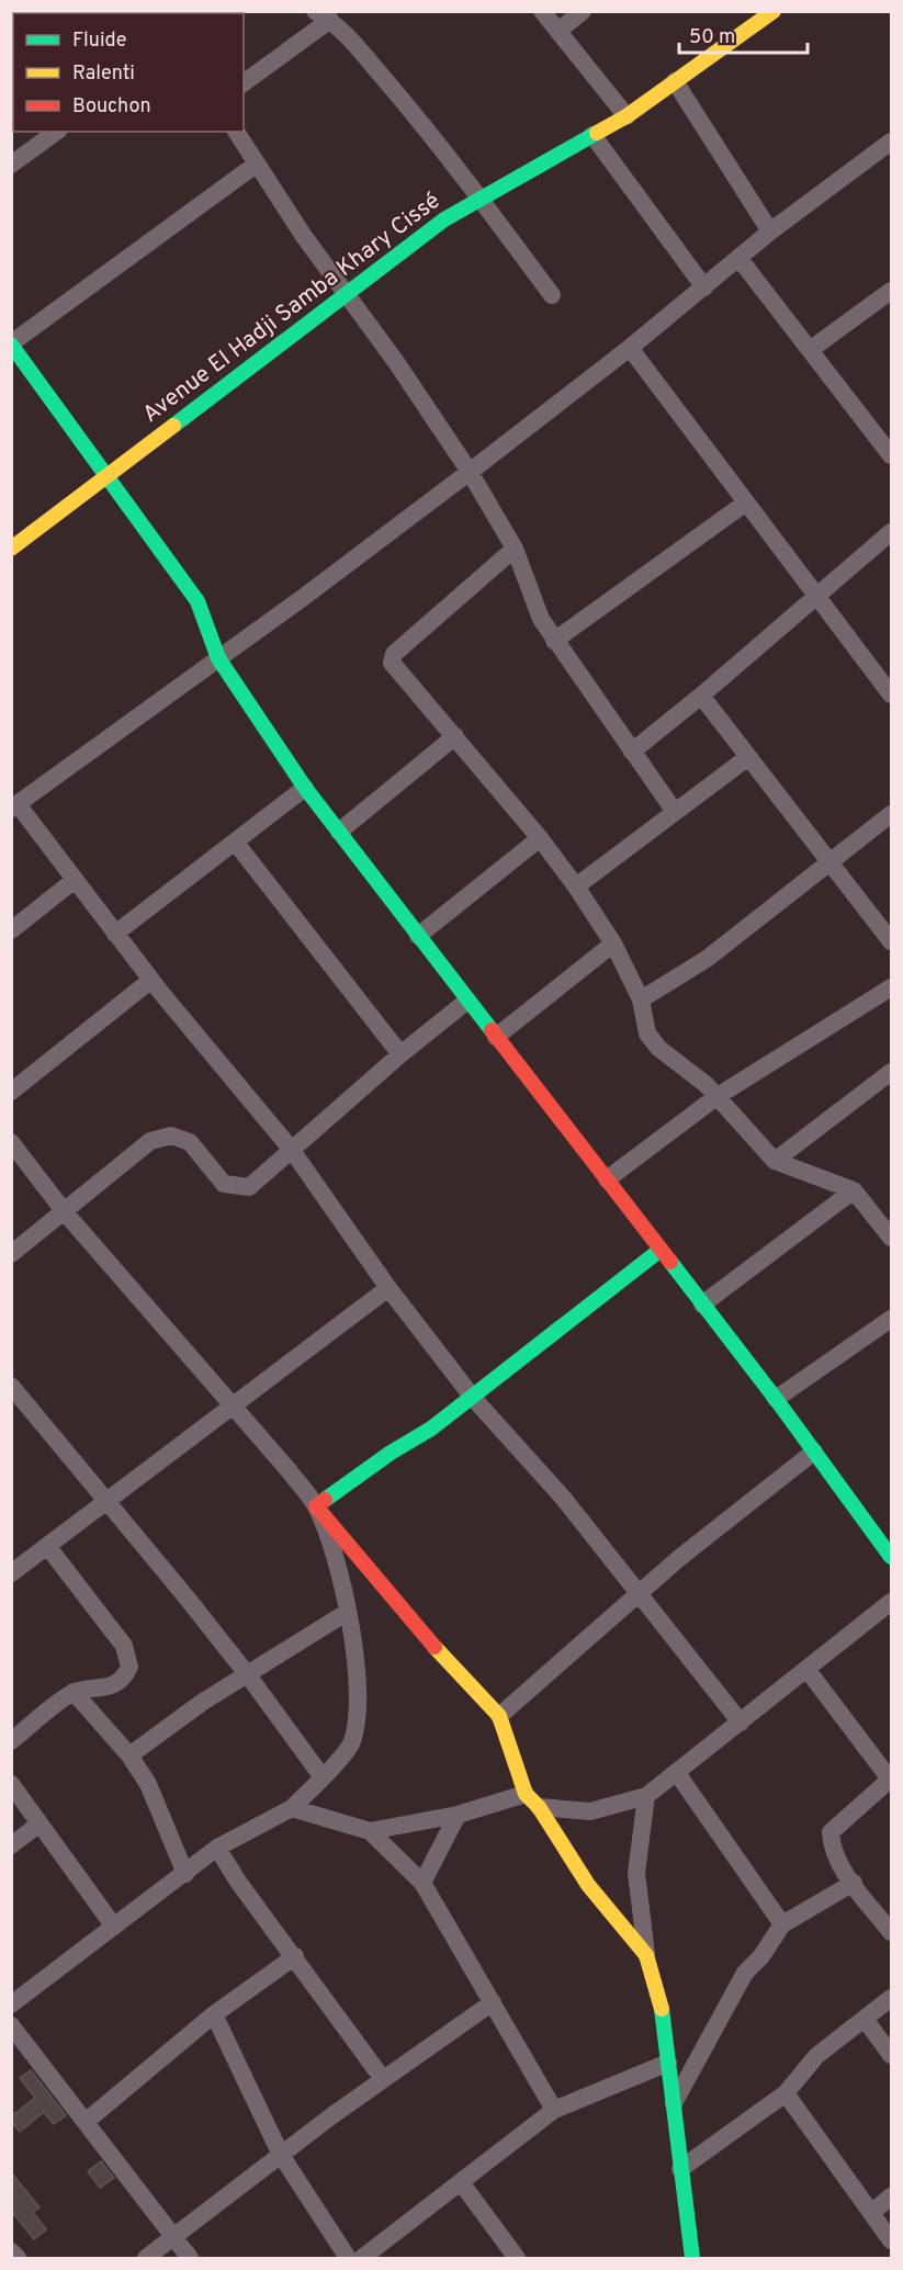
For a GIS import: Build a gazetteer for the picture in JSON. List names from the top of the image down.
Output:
{
  "streets": {
    "street": ["Avenue El Hadji Samba Khary Cissé"]
  },
  "legend": ["Fluide", "Ralenti", "Bouchon"],
  "scale_bar": "50 m"
}
